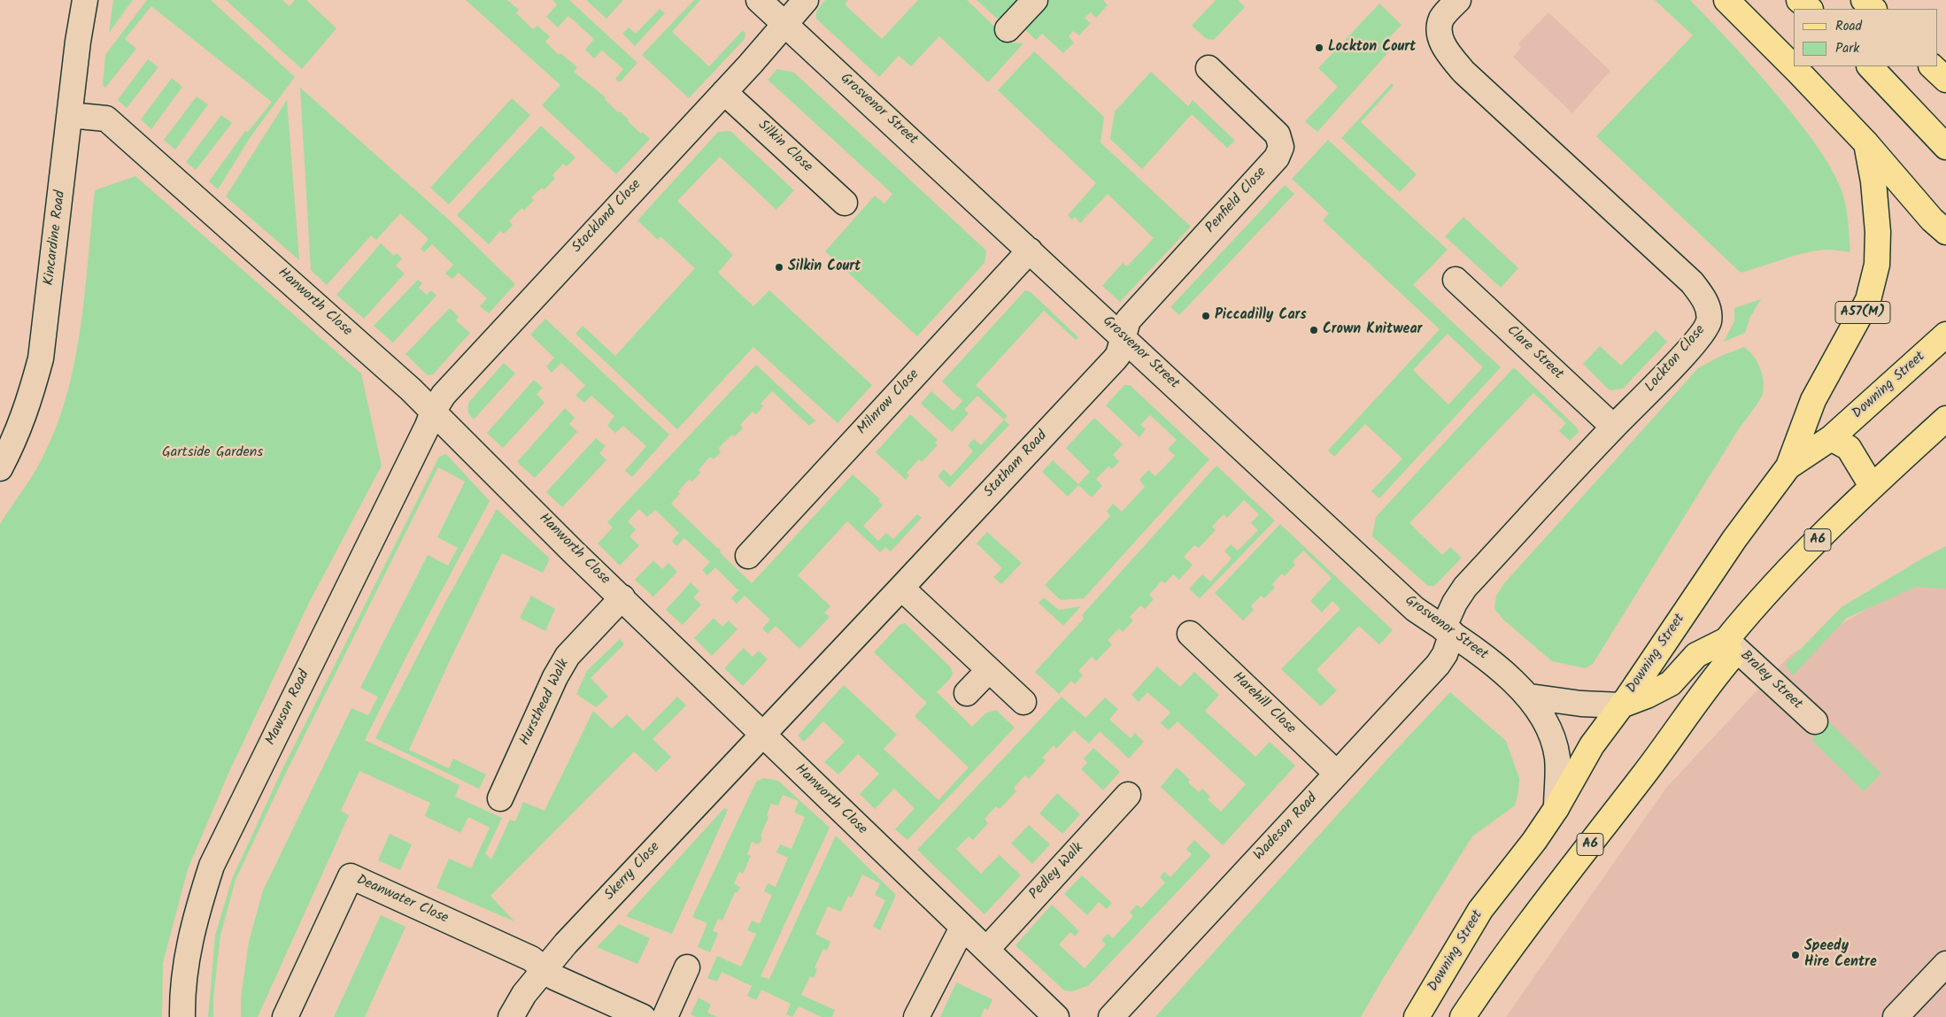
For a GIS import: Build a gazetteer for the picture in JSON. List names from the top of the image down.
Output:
{
  "streets": {
    "main road": ["A57(M)", "Downing Street", "A6"],
    "street": [
      "Grosvenor Street",
      "Silkin Close",
      "Penfield Close",
      "Stockland Close",
      "Kincardine Road",
      "Hanworth Close",
      "Clare Street",
      "Lockton Close",
      "Milnrow Close",
      "Statham Road",
      "Braley Street",
      "Hursthead Walk",
      "Harehill Close",
      "Mawson Road",
      "Wadeson Road",
      "Skerry Close",
      "Pedley Walk",
      "Deanwater Close"
    ]
  },
  "crossings": [
    ["Grosvenor Street", "Penfield Close"],
    ["Grosvenor Street", "Stockland Close"],
    ["Grosvenor Street", "Lockton Close"],
    ["Grosvenor Street", "Downing Street"],
    ["Grosvenor Street", "Milnrow Close"],
    ["Grosvenor Street", "Statham Road"],
    ["Grosvenor Street", "Wadeson Road"],
    ["Silkin Close", "Stockland Close"],
    ["Penfield Close", "Statham Road"],
    ["Stockland Close", "Hanworth Close"],
    ["Stockland Close", "Mawson Road"],
    ["Kincardine Road", "Hanworth Close"],
    ["Hanworth Close", "Statham Road"],
    ["Hanworth Close", "Hursthead Walk"],
    ["Hanworth Close", "Mawson Road"],
    ["Hanworth Close", "Skerry Close"],
    ["Hanworth Close", "Pedley Walk"],
    ["A57(M)", "Downing Street"],
    ["Clare Street", "Lockton Close"],
    ["Lockton Close", "Wadeson Road"],
    ["Statham Road", "Skerry Close"],
    ["A6", "Braley Street"],
    ["Harehill Close", "Wadeson Road"],
    ["Skerry Close", "Deanwater Close"]
  ],
  "parks": ["Gartside Gardens"],
  "places": [
    "Lockton Court",
    "Silkin Court",
    "Piccadilly Cars",
    "Crown Knitwear",
    "Speedy Hire Centre"
  ],
  "legend": ["Road", "Park"]
}
